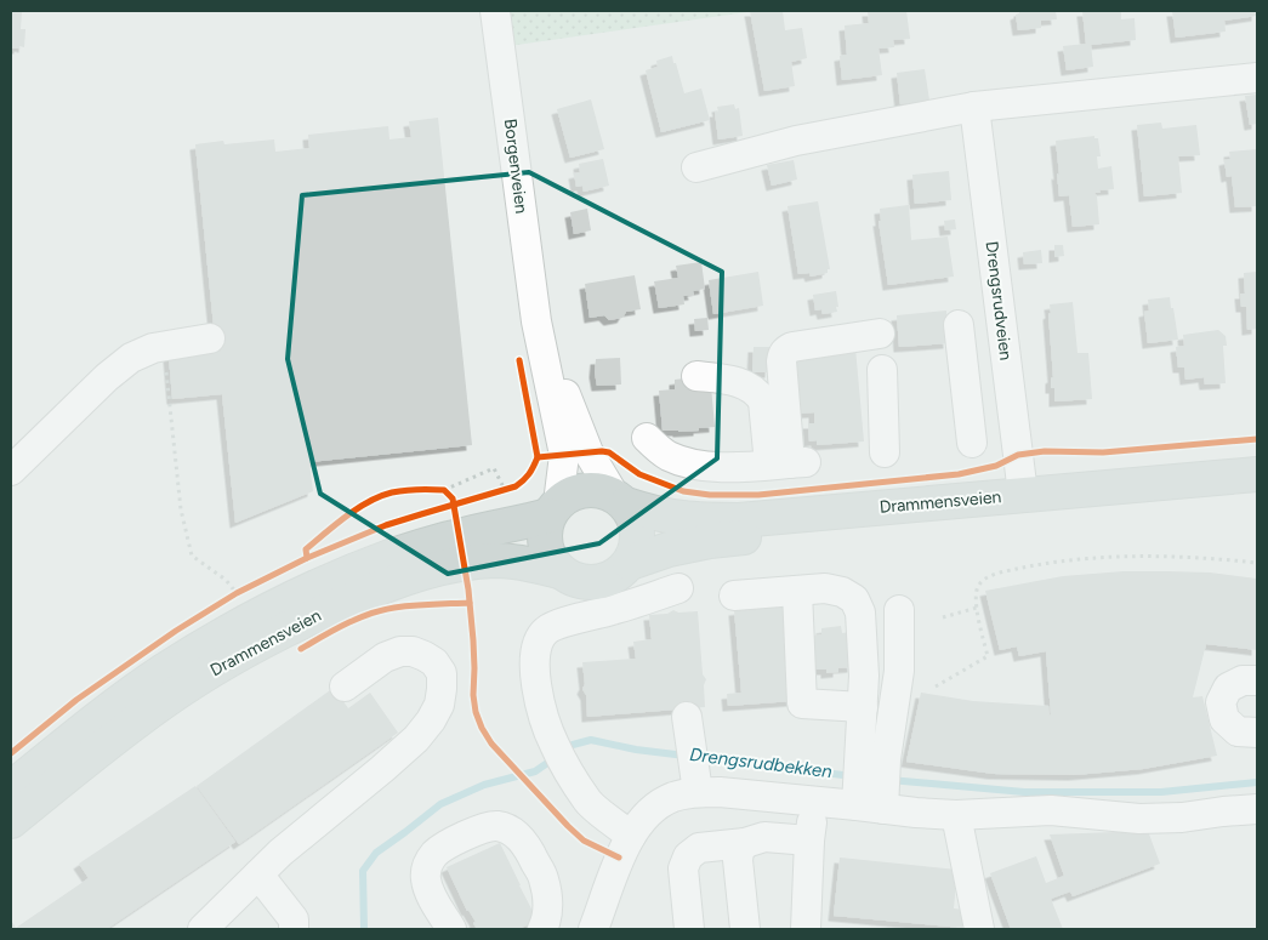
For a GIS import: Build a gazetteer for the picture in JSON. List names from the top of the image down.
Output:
{
  "streets": {
    "main road": ["Drammensveien"],
    "street": ["Borgenveien", "Drengsrudveien"]
  },
  "crossings": [
    ["Borgenveien", "Drammensveien"],
    ["Drengsrudveien", "Drammensveien"]
  ],
  "water": ["Drengsrudbekken"]
}
